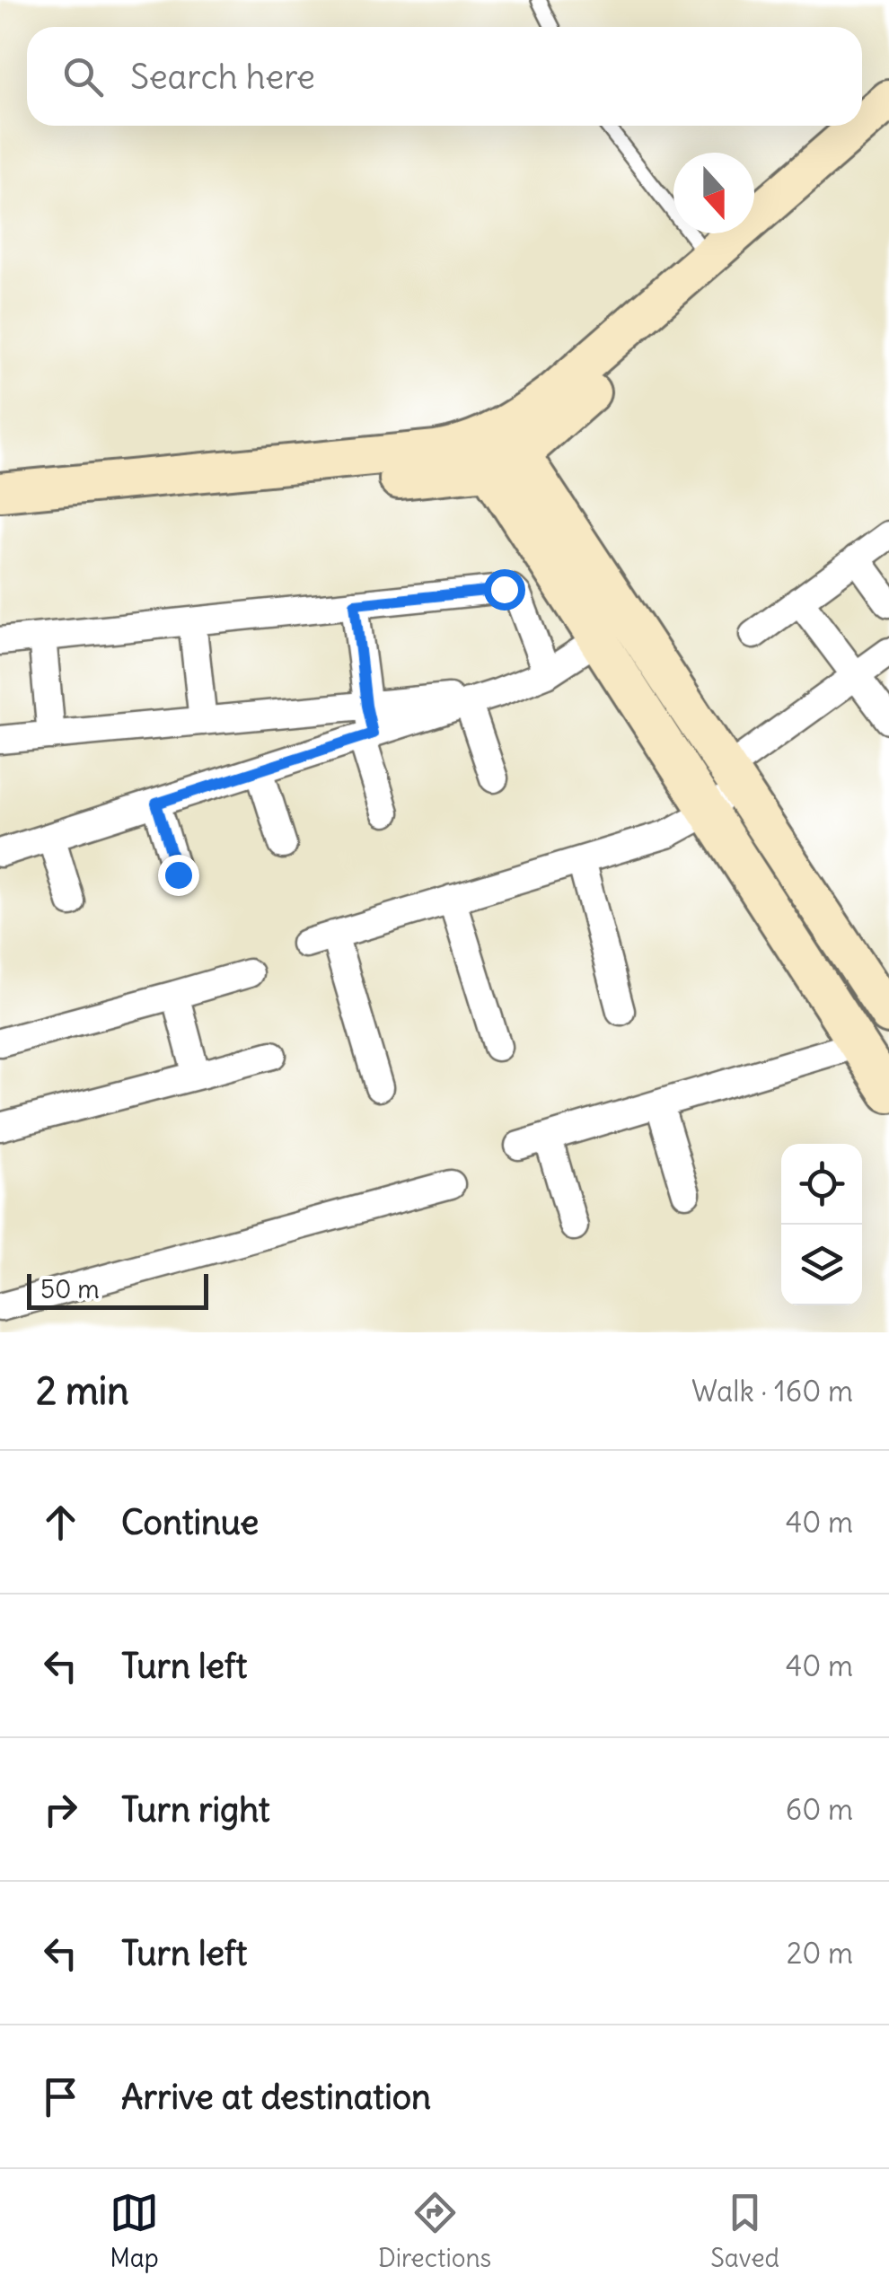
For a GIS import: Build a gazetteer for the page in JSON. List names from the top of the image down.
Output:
{
  "scale_bar": "50 m",
  "north": "bottom",
  "page": {
    "search": "Search here",
    "scale": "50 m",
    "heading": ["2 min", "Walk · 160 m"],
    "list": [
      ["Continue", "40 m"],
      ["Turn left", "40 m"],
      ["Turn right", "60 m"],
      ["Turn left", "20 m"],
      "Arrive at destination"
    ],
    "nav": ["Map", "Directions", "Saved"]
  }
}
